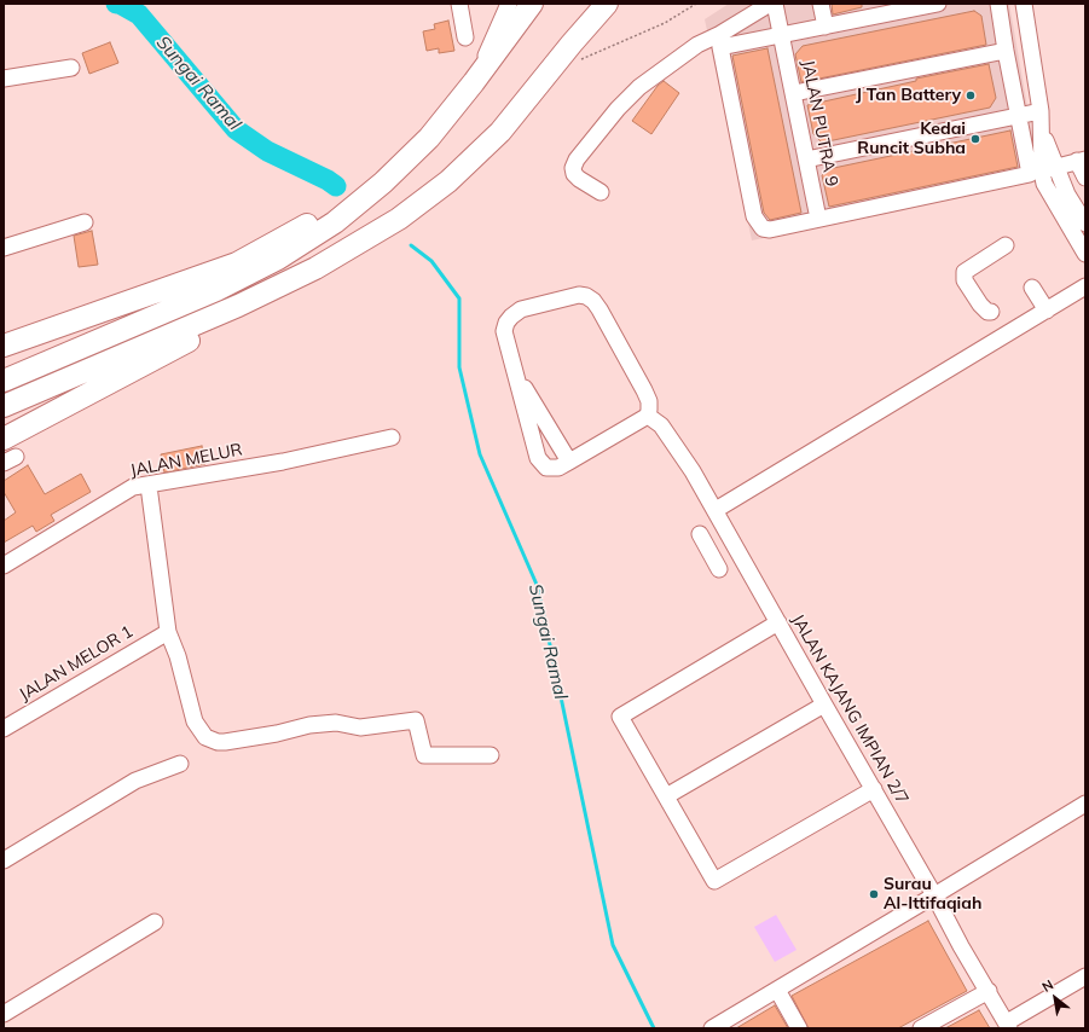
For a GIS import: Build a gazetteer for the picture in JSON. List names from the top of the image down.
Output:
{
  "streets": {
    "street": [
      "JALAN PUTRA 9",
      "JALAN MELUR",
      "JALAN MELOR 1",
      "JALAN KAJANG IMPIAN 2/7"
    ]
  },
  "water": ["Sungai Ramal"],
  "places": ["J Tan Battery", "Kedai Runcit Subha", "Surau Al-Ittifaqiah"],
  "north": "top left"
}
